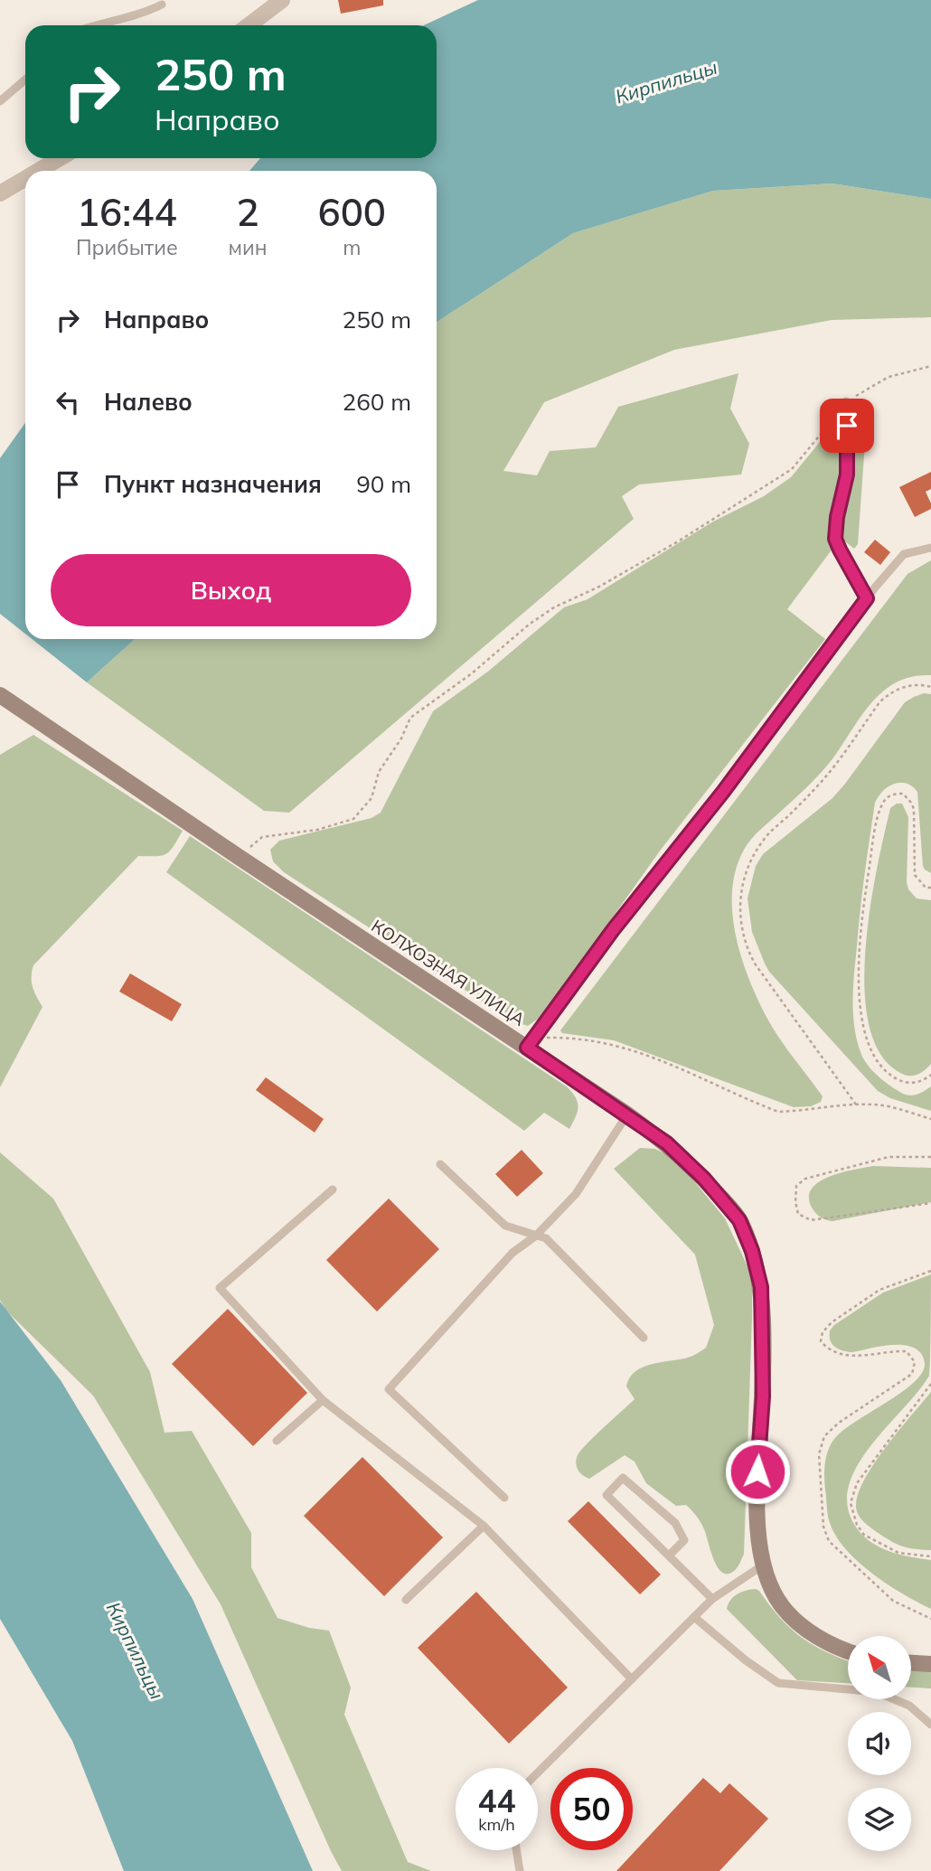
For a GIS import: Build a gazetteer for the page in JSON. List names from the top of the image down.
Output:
{
  "streets": {
    "main road": ["КОЛХОЗНАЯ УЛИЦА"]
  },
  "water": ["Кирпильцы"],
  "north": "top left",
  "page": {
    "turn": ["250 m", "Направо"],
    "eta": [
      "16:44",
      "Прибытие",
      "2",
      "мин",
      "600",
      "m"
    ],
    "list": [
      {
        "name": "Направо",
        "value": "250 m"
      },
      {
        "name": "Налево",
        "value": "260 m"
      },
      {
        "name": "Пункт назначения",
        "value": "90 m"
      }
    ],
    "buttons": "Выход",
    "speed": "44 km/h",
    "limit": "50"
  }
}
